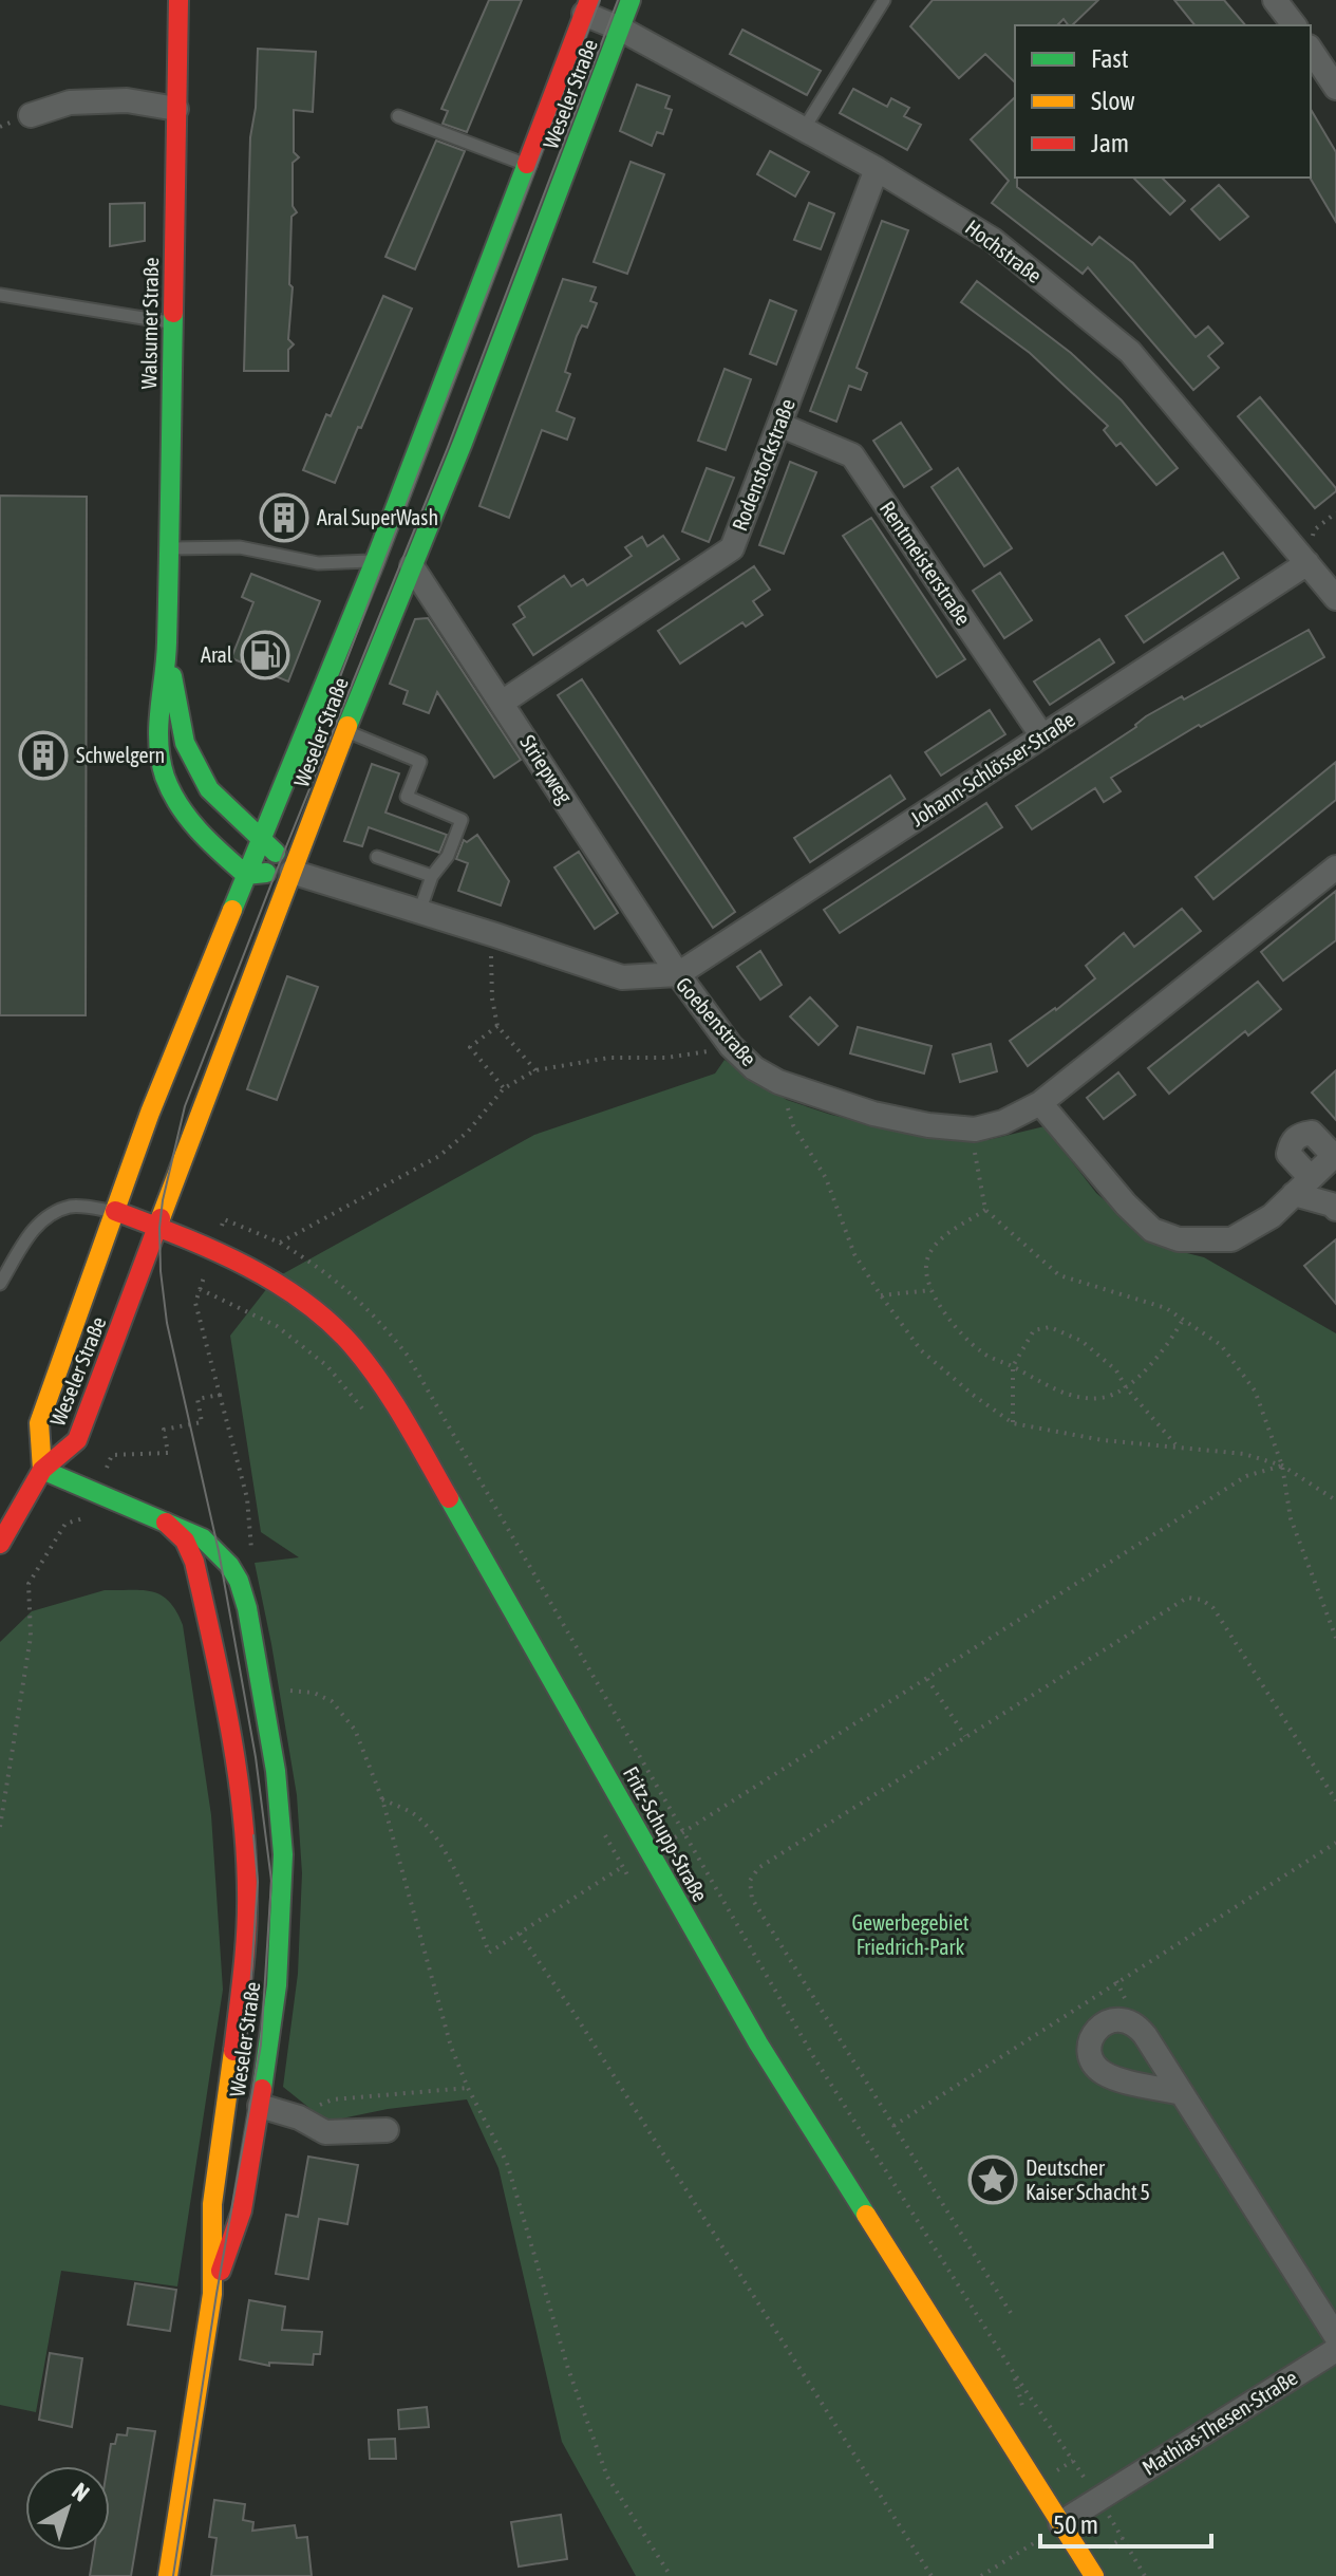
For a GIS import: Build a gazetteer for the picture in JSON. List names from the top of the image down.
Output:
{
  "streets": {
    "main road": ["Weseler Straße", "Walsumer Straße", "Fritz-Schupp-Straße"],
    "street": [
      "Hochstraße",
      "Rodenstockstraße",
      "Rentmeisterstraße",
      "Striepweg",
      "Johann-Schlösser-Straße",
      "Goebenstraße",
      "Mathias-Thesen-Straße"
    ]
  },
  "crossings": [
    ["Weseler Straße", "Hochstraße"],
    ["Weseler Straße", "Walsumer Straße"],
    ["Weseler Straße", "Striepweg"],
    ["Weseler Straße", "Goebenstraße"],
    ["Weseler Straße", "Fritz-Schupp-Straße"],
    ["Hochstraße", "Rodenstockstraße"],
    ["Hochstraße", "Johann-Schlösser-Straße"],
    ["Walsumer Straße", "Goebenstraße"],
    ["Rodenstockstraße", "Rentmeisterstraße"],
    ["Rodenstockstraße", "Striepweg"],
    ["Rentmeisterstraße", "Johann-Schlösser-Straße"],
    ["Striepweg", "Johann-Schlösser-Straße"],
    ["Striepweg", "Goebenstraße"],
    ["Johann-Schlösser-Straße", "Goebenstraße"],
    ["Fritz-Schupp-Straße", "Mathias-Thesen-Straße"]
  ],
  "parks": ["Gewerbegebiet Friedrich-Park"],
  "places": {
    "building": ["Aral SuperWash", "Schwelgern"],
    "fuel station": ["Aral"],
    "place": ["Deutscher Kaiser Schacht 5"]
  },
  "legend": ["Fast", "Slow", "Jam"],
  "scale_bar": "50 m",
  "north": "top right"
}
